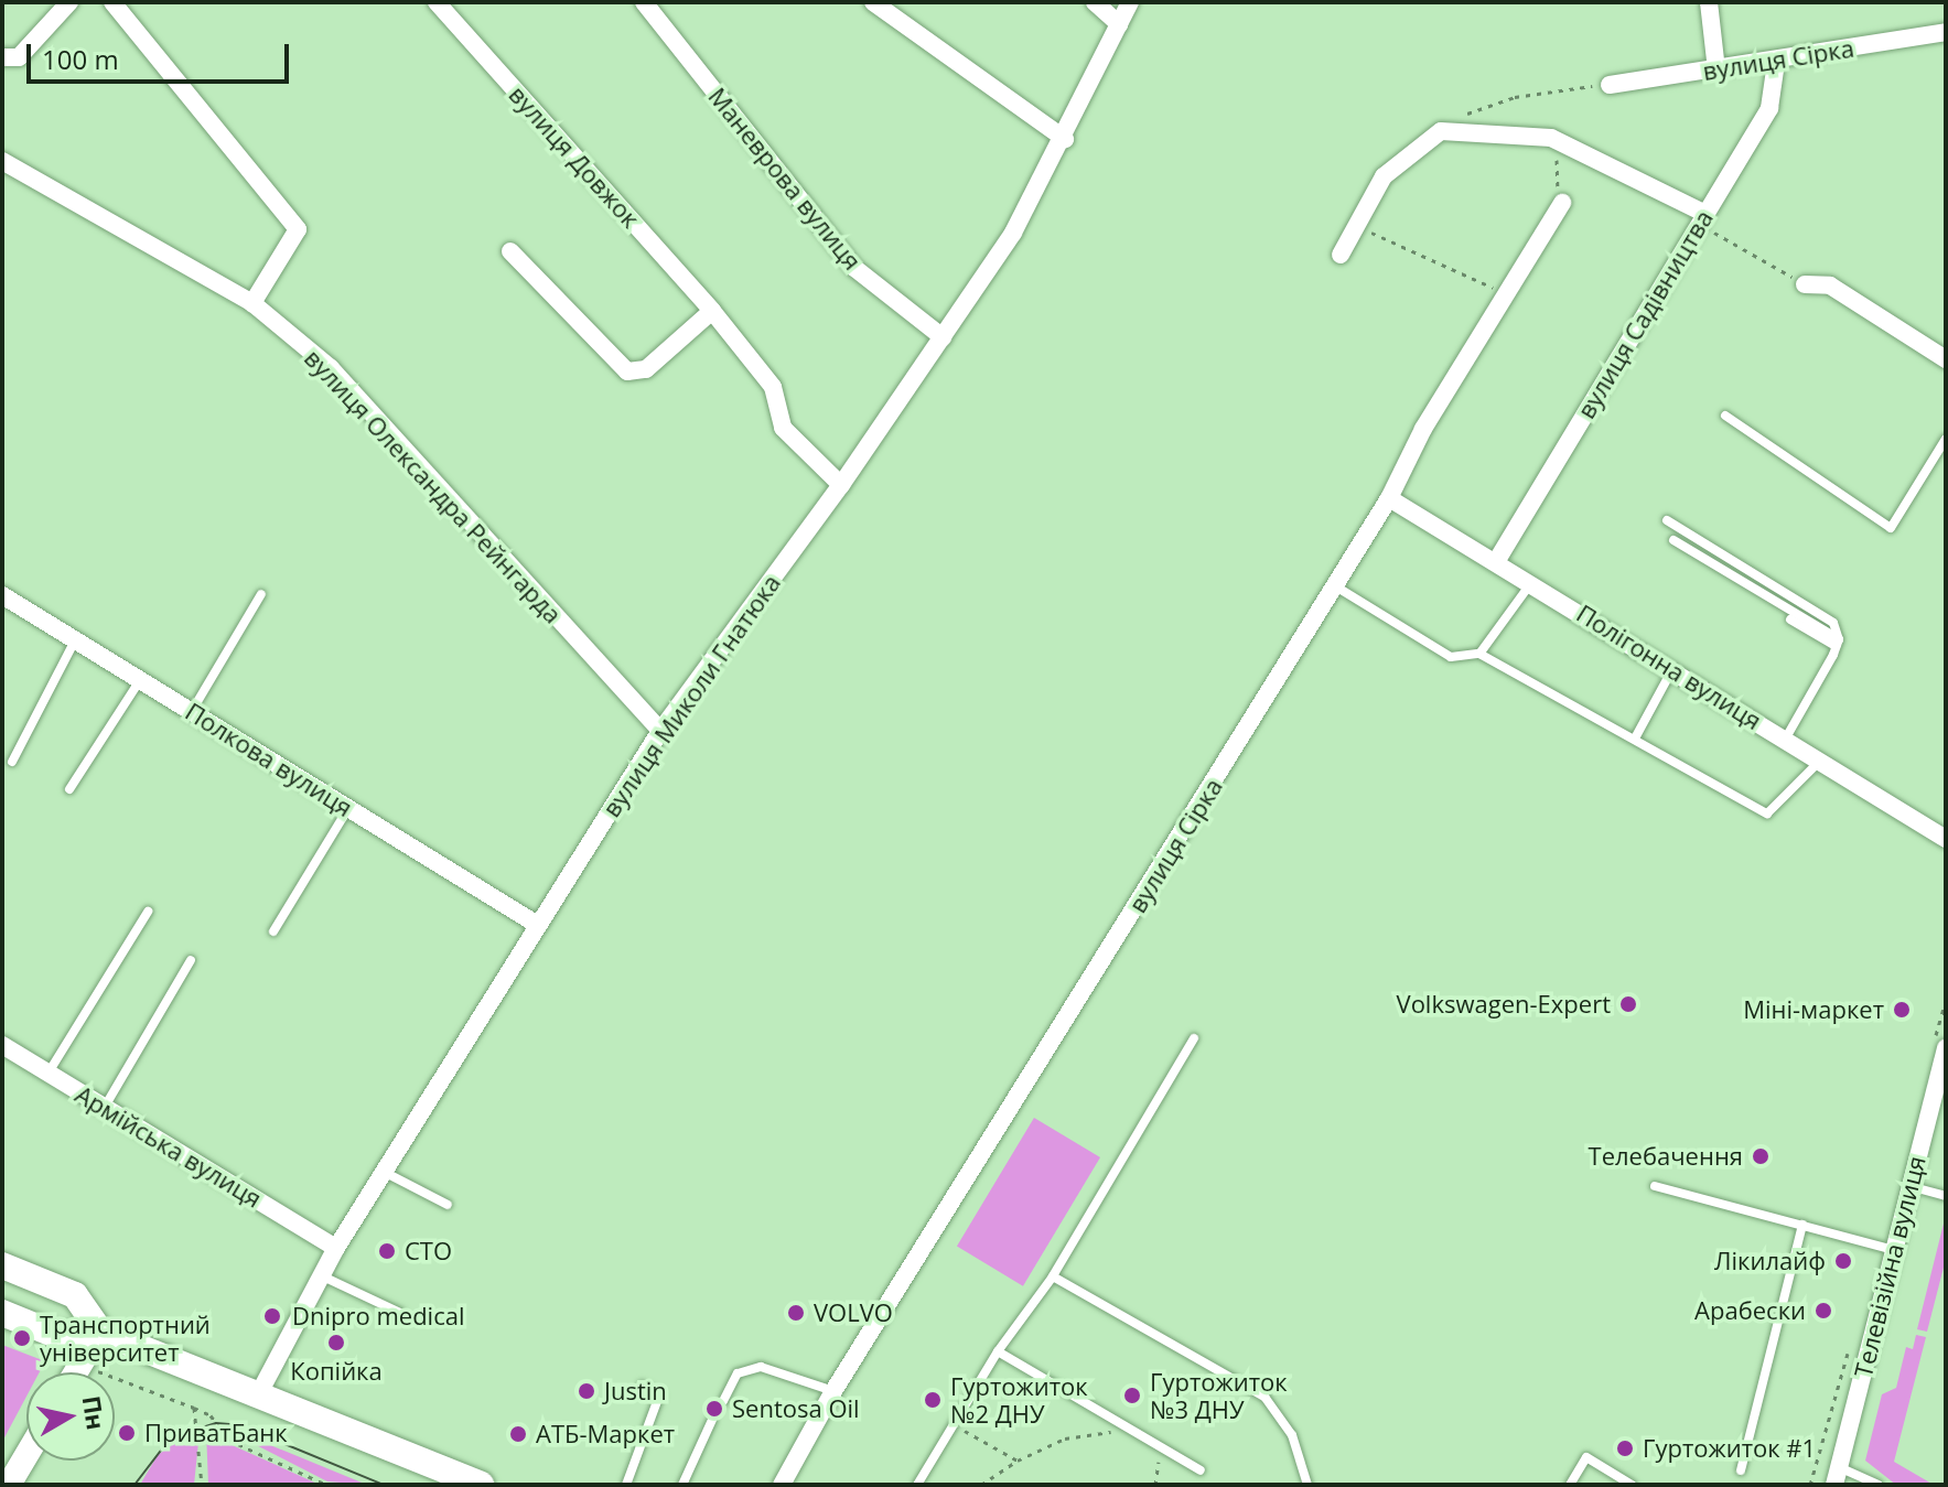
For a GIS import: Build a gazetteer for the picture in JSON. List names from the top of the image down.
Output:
{
  "streets": {
    "street": [
      "вулиця Сірка",
      "вулиця Довжок",
      "Маневрова вулиця",
      "вулиця Садівництва",
      "вулиця Олександра Рейнгарда",
      "Полігонна вулиця",
      "вулиця Миколи Гнатюка",
      "Полкова вулиця",
      "Армійська вулиця",
      "Телевізійна вулиця"
    ]
  },
  "crossings": [
    ["вулиця Сірка", "вулиця Садівництва"],
    ["вулиця Сірка", "Полігонна вулиця"],
    ["вулиця Довжок", "вулиця Миколи Гнатюка"],
    ["Маневрова вулиця", "вулиця Миколи Гнатюка"],
    ["вулиця Садівництва", "Полігонна вулиця"],
    ["вулиця Олександра Рейнгарда", "вулиця Миколи Гнатюка"],
    ["вулиця Миколи Гнатюка", "Полкова вулиця"],
    ["вулиця Миколи Гнатюка", "Армійська вулиця"]
  ],
  "places": [
    "Volkswagen-Expert",
    "Міні-маркет",
    "Телебачення",
    "СТО",
    "Лікилайф",
    "Арабески",
    "VOLVO",
    "Dnipro medical",
    "Транспортний університет",
    "Копійка",
    "Justin",
    "Гуртожиток №3 ДНУ",
    "Гуртожиток №2 ДНУ",
    "Sentosa Oil",
    "ПриватБанк",
    "АТБ-Маркет",
    "Гуртожиток #1"
  ],
  "scale_bar": "100 m",
  "north": "right"
}
